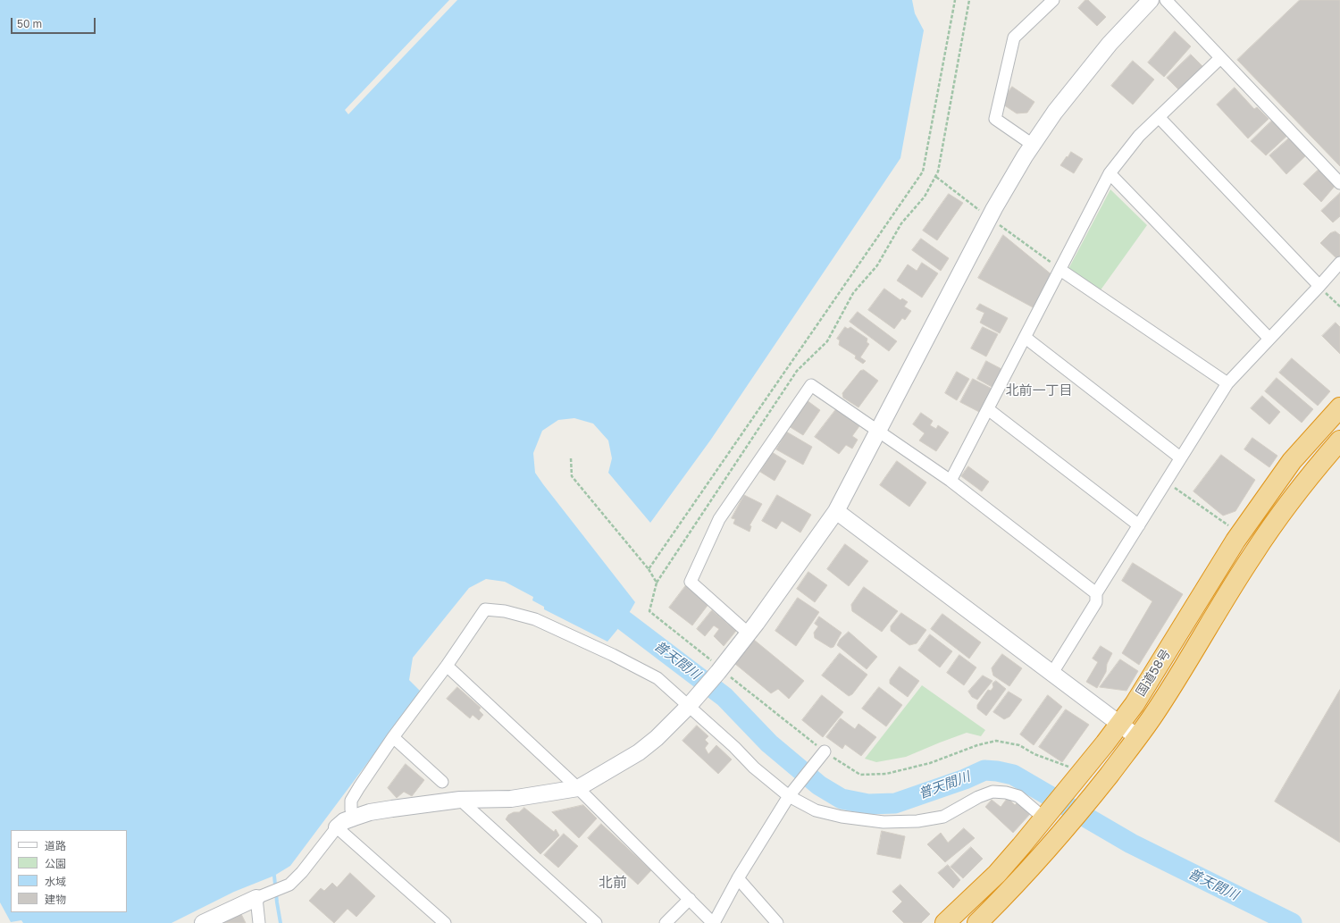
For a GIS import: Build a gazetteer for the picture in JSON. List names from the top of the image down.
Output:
{
  "streets": {
    "highway": ["国道58号"]
  },
  "districts": ["北前一丁目", "北前"],
  "water": ["普天間川"],
  "legend": [
    "道路",
    "公園",
    "水域",
    "建物"
  ],
  "scale_bar": "50 m"
}
